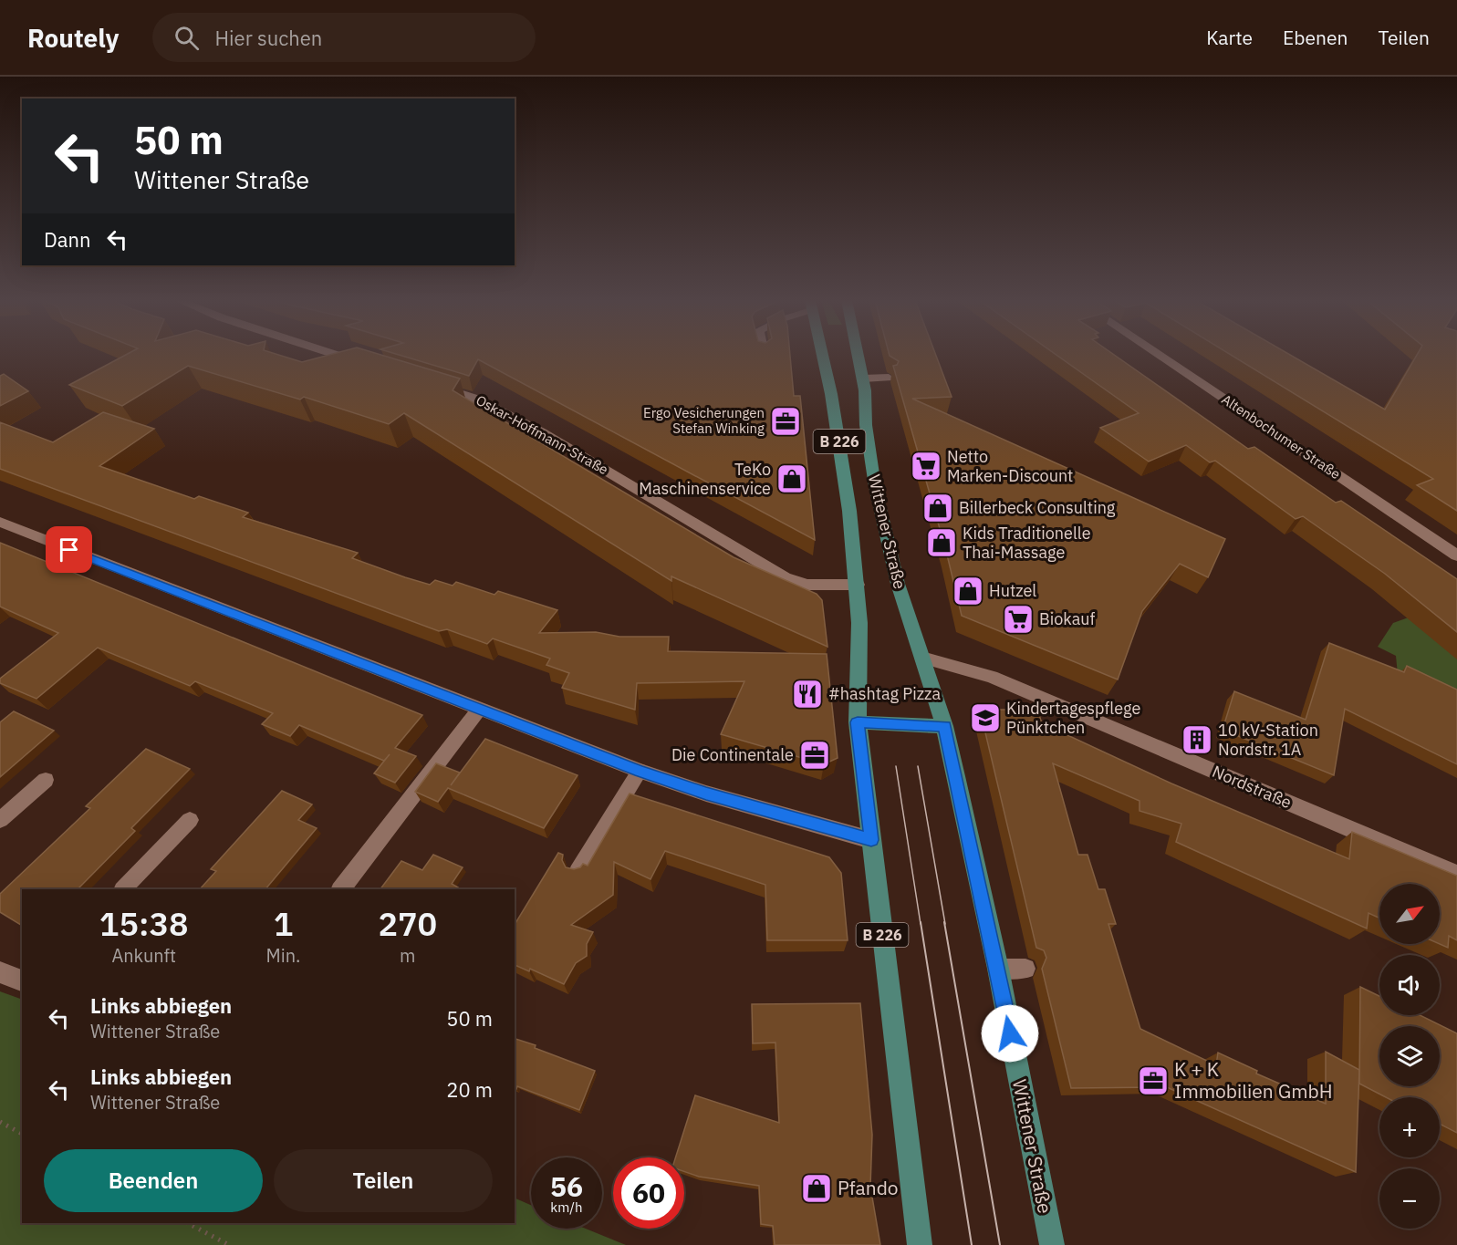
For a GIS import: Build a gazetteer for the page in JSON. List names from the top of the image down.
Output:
{
  "streets": {
    "main road": ["B 226", "Wittener Straße"],
    "street": ["Oskar-Hoffmann-Straße", "Altenbochumer Straße", "Nordstraße"]
  },
  "crossings": [
    ["Oskar-Hoffmann-Straße", "Wittener Straße"],
    ["Wittener Straße", "Nordstraße"]
  ],
  "places": {
    "office": ["Ergo Vesicherungen Stefan Winking", "Die Continentale", "K + K Immobilien GmbH"],
    "supermarket": ["Netto Marken-Discount", "Biokauf"],
    "shop": [
      "TeKo Maschinenservice",
      "Billerbeck Consulting",
      "Kids Traditionelle Thai-Massage",
      "Hutzel",
      "Pfando"
    ],
    "restaurant": ["#hashtag Pizza"],
    "school or university": ["Kindertagespflege Pünktchen"],
    "building": ["10 kV-Station Nordstr. 1A"]
  },
  "north": "top right",
  "page": {
    "header": "Routely",
    "search": "Hier suchen",
    "nav": ["Karte", "Ebenen", "Teilen"],
    "turn": ["50 m", "Wittener Straße"],
    "then": "Dann",
    "map_buttons": ["+", "−"],
    "eta": [
      "15:38",
      "Ankunft",
      "1",
      "Min.",
      "270",
      "m"
    ],
    "list": [
      {
        "name": "Links abbiegen",
        "note": "Wittener Straße",
        "value": "50 m"
      },
      {
        "name": "Links abbiegen",
        "note": "Wittener Straße",
        "value": "20 m"
      }
    ],
    "buttons": ["Beenden", "Teilen"],
    "speed": "56 km/h",
    "limit": "60"
  }
}
